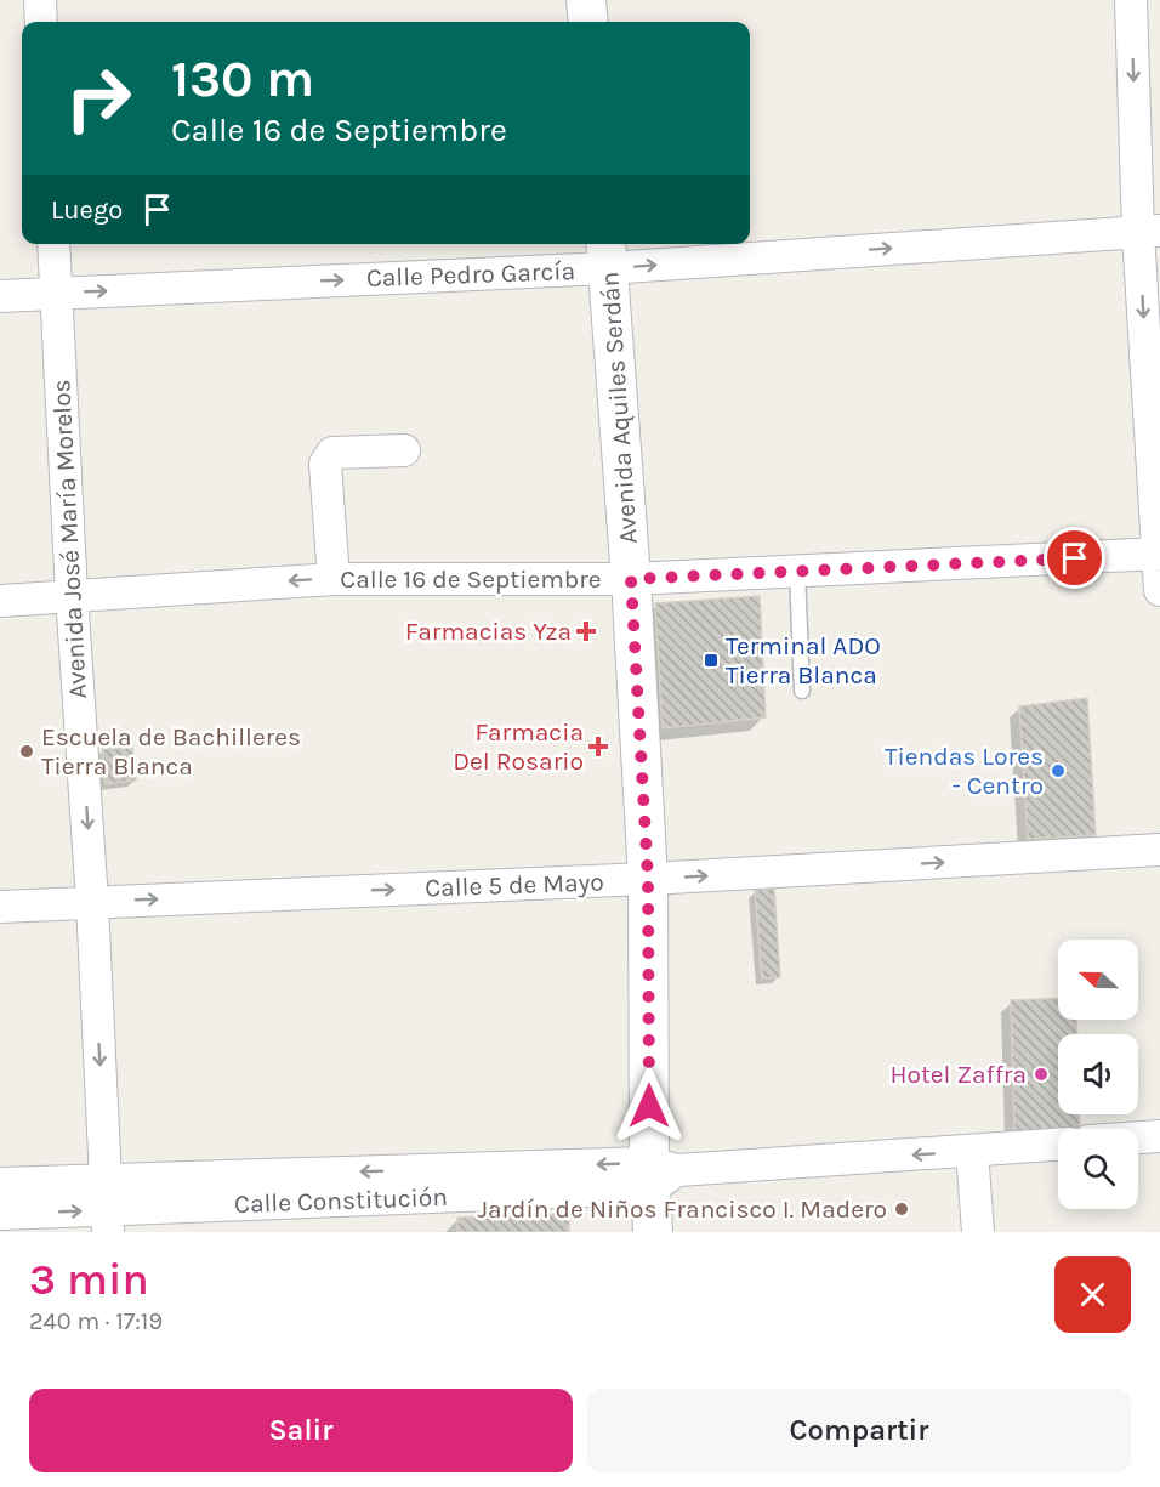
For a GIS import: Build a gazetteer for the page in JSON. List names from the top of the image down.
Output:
{
  "streets": {
    "street": [
      "Calle Pedro García",
      "Avenida Aquiles Serdán",
      "Avenida José María Morelos",
      "Calle 16 de Septiembre",
      "Calle 5 de Mayo",
      "Calle Constitución"
    ]
  },
  "crossings": [
    ["Calle Pedro García", "Avenida Aquiles Serdán"],
    ["Calle Pedro García", "Avenida José María Morelos"],
    ["Avenida Aquiles Serdán", "Calle 16 de Septiembre"],
    ["Avenida Aquiles Serdán", "Calle 5 de Mayo"],
    ["Avenida Aquiles Serdán", "Calle Constitución"],
    ["Avenida José María Morelos", "Calle 16 de Septiembre"],
    ["Avenida José María Morelos", "Calle 5 de Mayo"],
    ["Avenida José María Morelos", "Calle Constitución"]
  ],
  "one_way": ["Calle Pedro García", "Avenida José María Morelos", "Calle 5 de Mayo"],
  "places": {
    "health": ["Farmacias Yza", "Farmacia Del Rosario"],
    "transit": ["Terminal ADO Tierra Blanca"],
    "other": [
      "Escuela de Bachilleres Tierra Blanca",
      "Tiendas Lores - Centro",
      "Hotel Zaffra",
      "Jardín de Niños Francisco I. Madero"
    ]
  },
  "north": "left",
  "page": {
    "turn": ["130 m", "Calle 16 de Septiembre"],
    "then": "Luego",
    "heading": ["3 min", "240 m · 17:19"],
    "buttons": ["Salir", "Compartir"]
  }
}
